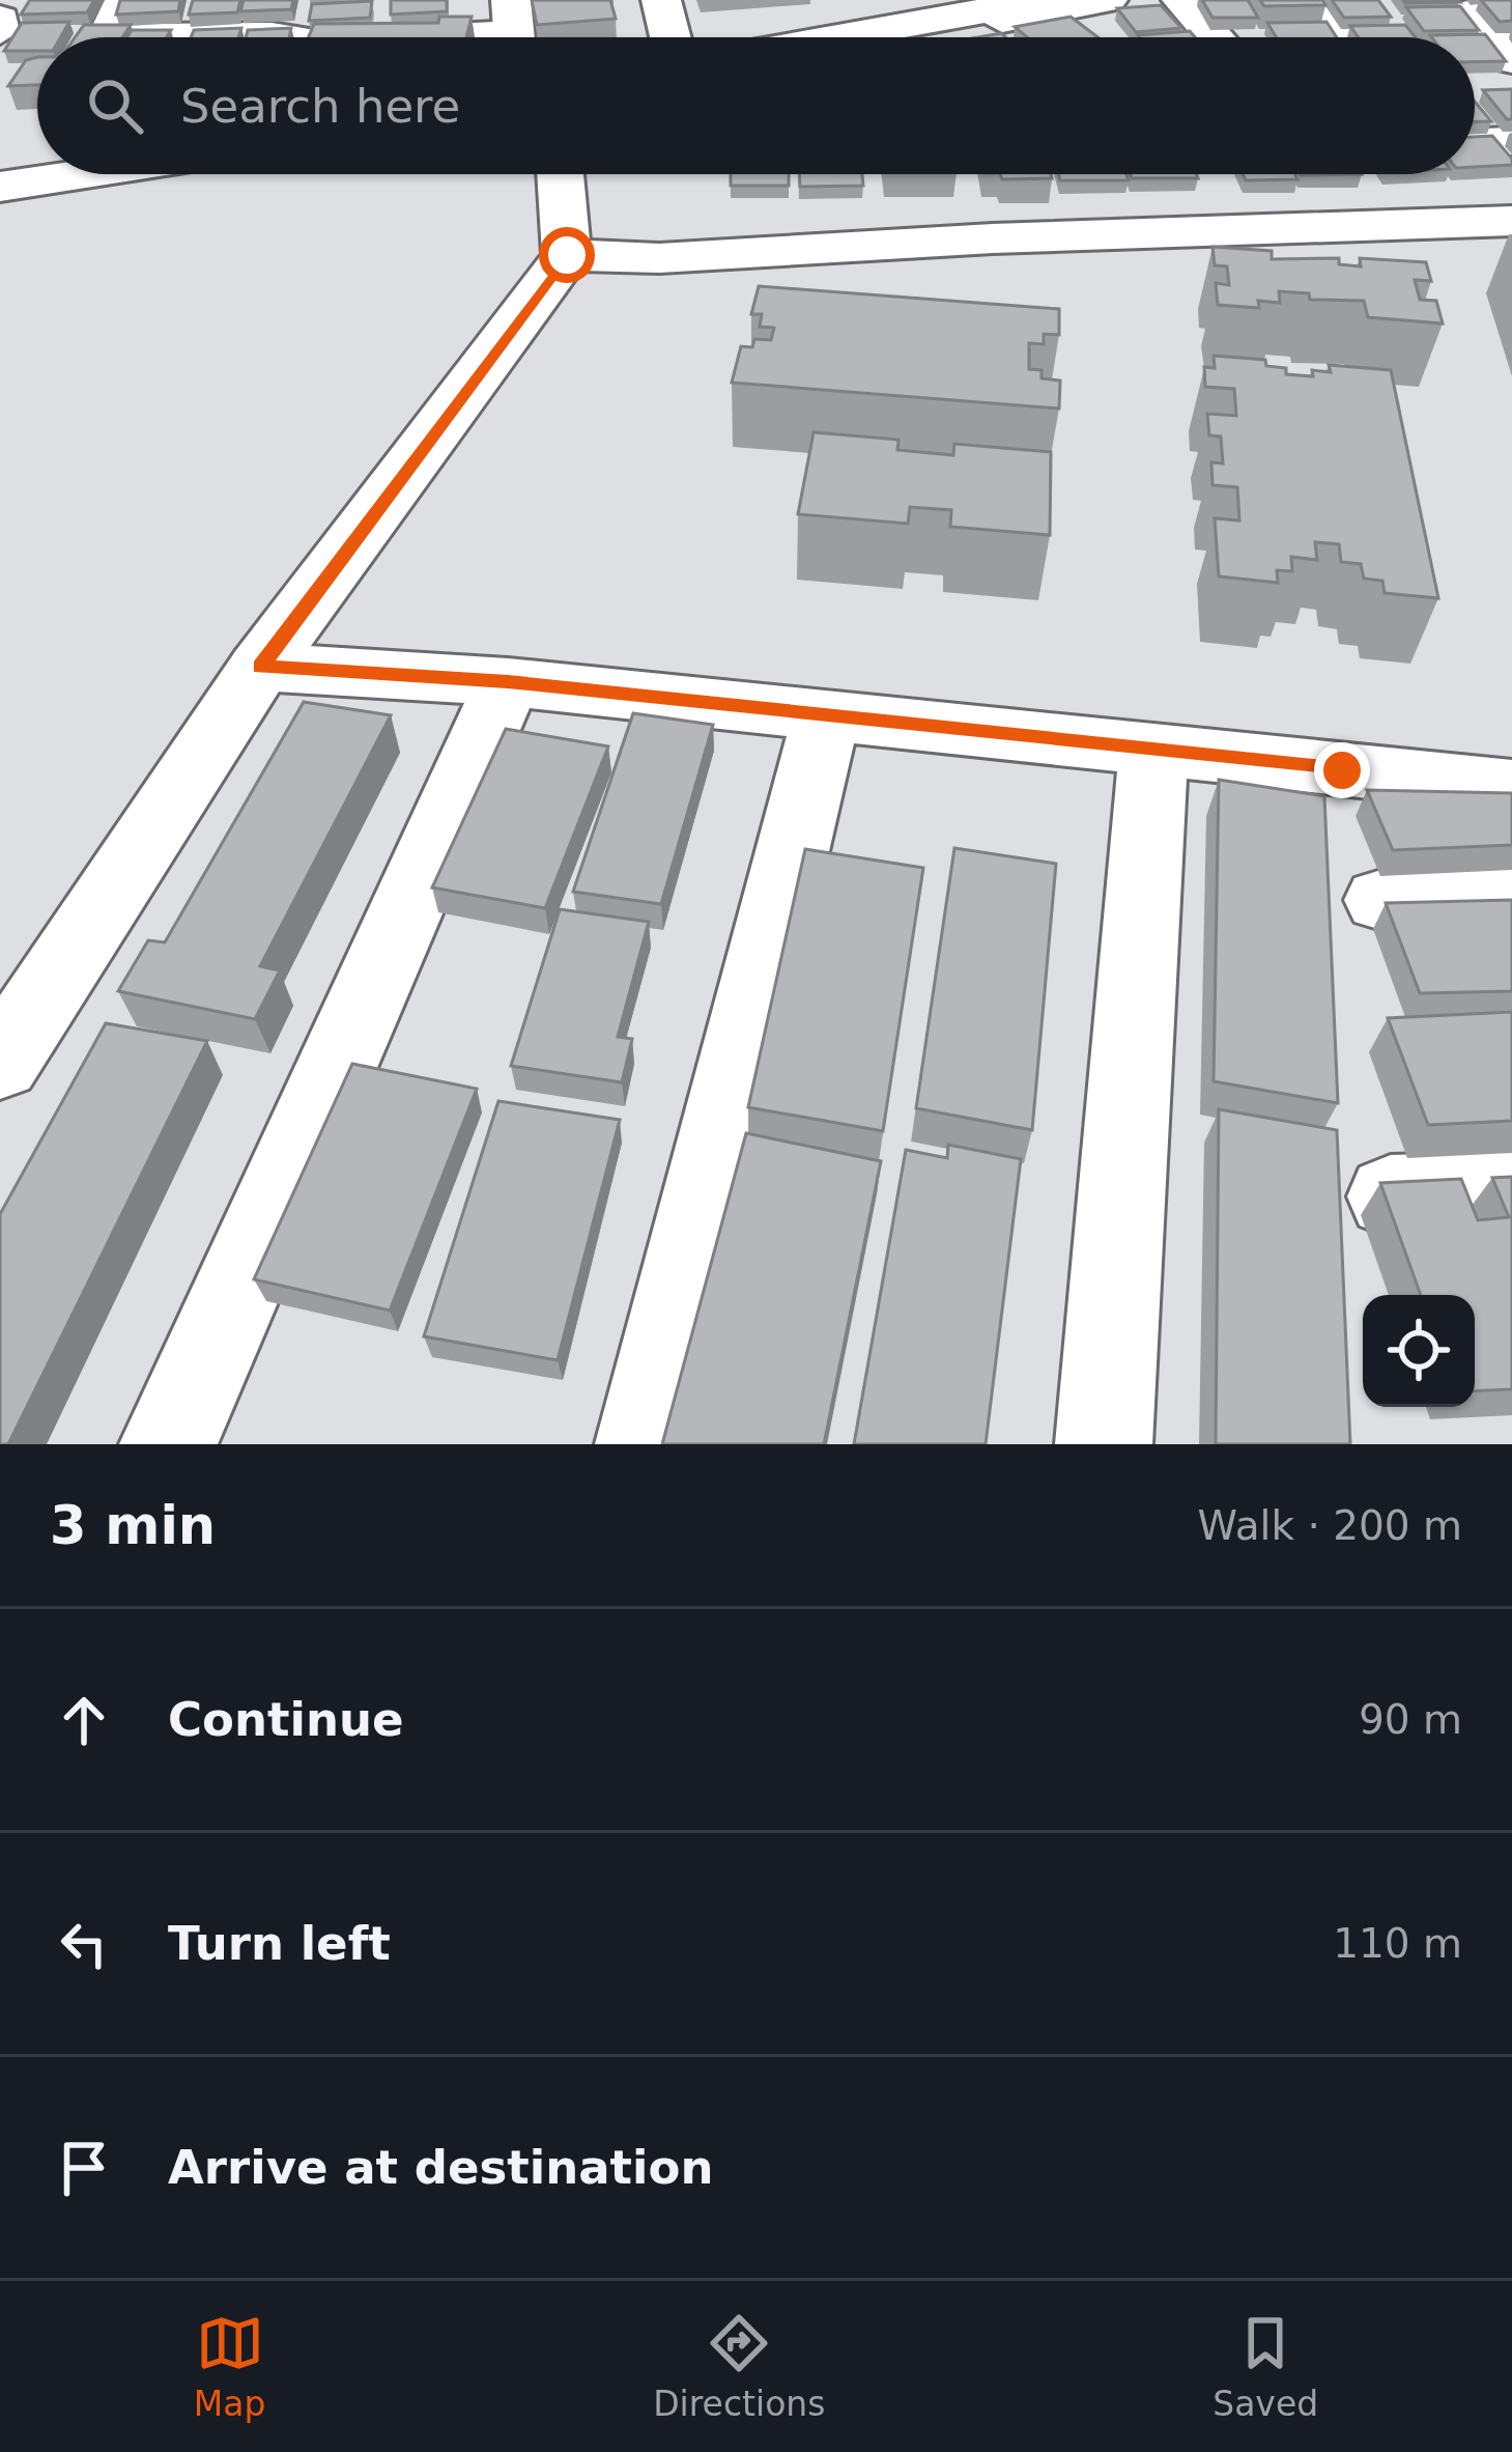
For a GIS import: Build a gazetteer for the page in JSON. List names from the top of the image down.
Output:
{
  "page": {
    "search": "Search here",
    "heading": ["3 min", "Walk · 200 m"],
    "list": [
      ["Continue", "90 m"],
      ["Turn left", "110 m"],
      "Arrive at destination"
    ],
    "nav": ["Map", "Directions", "Saved"]
  }
}
